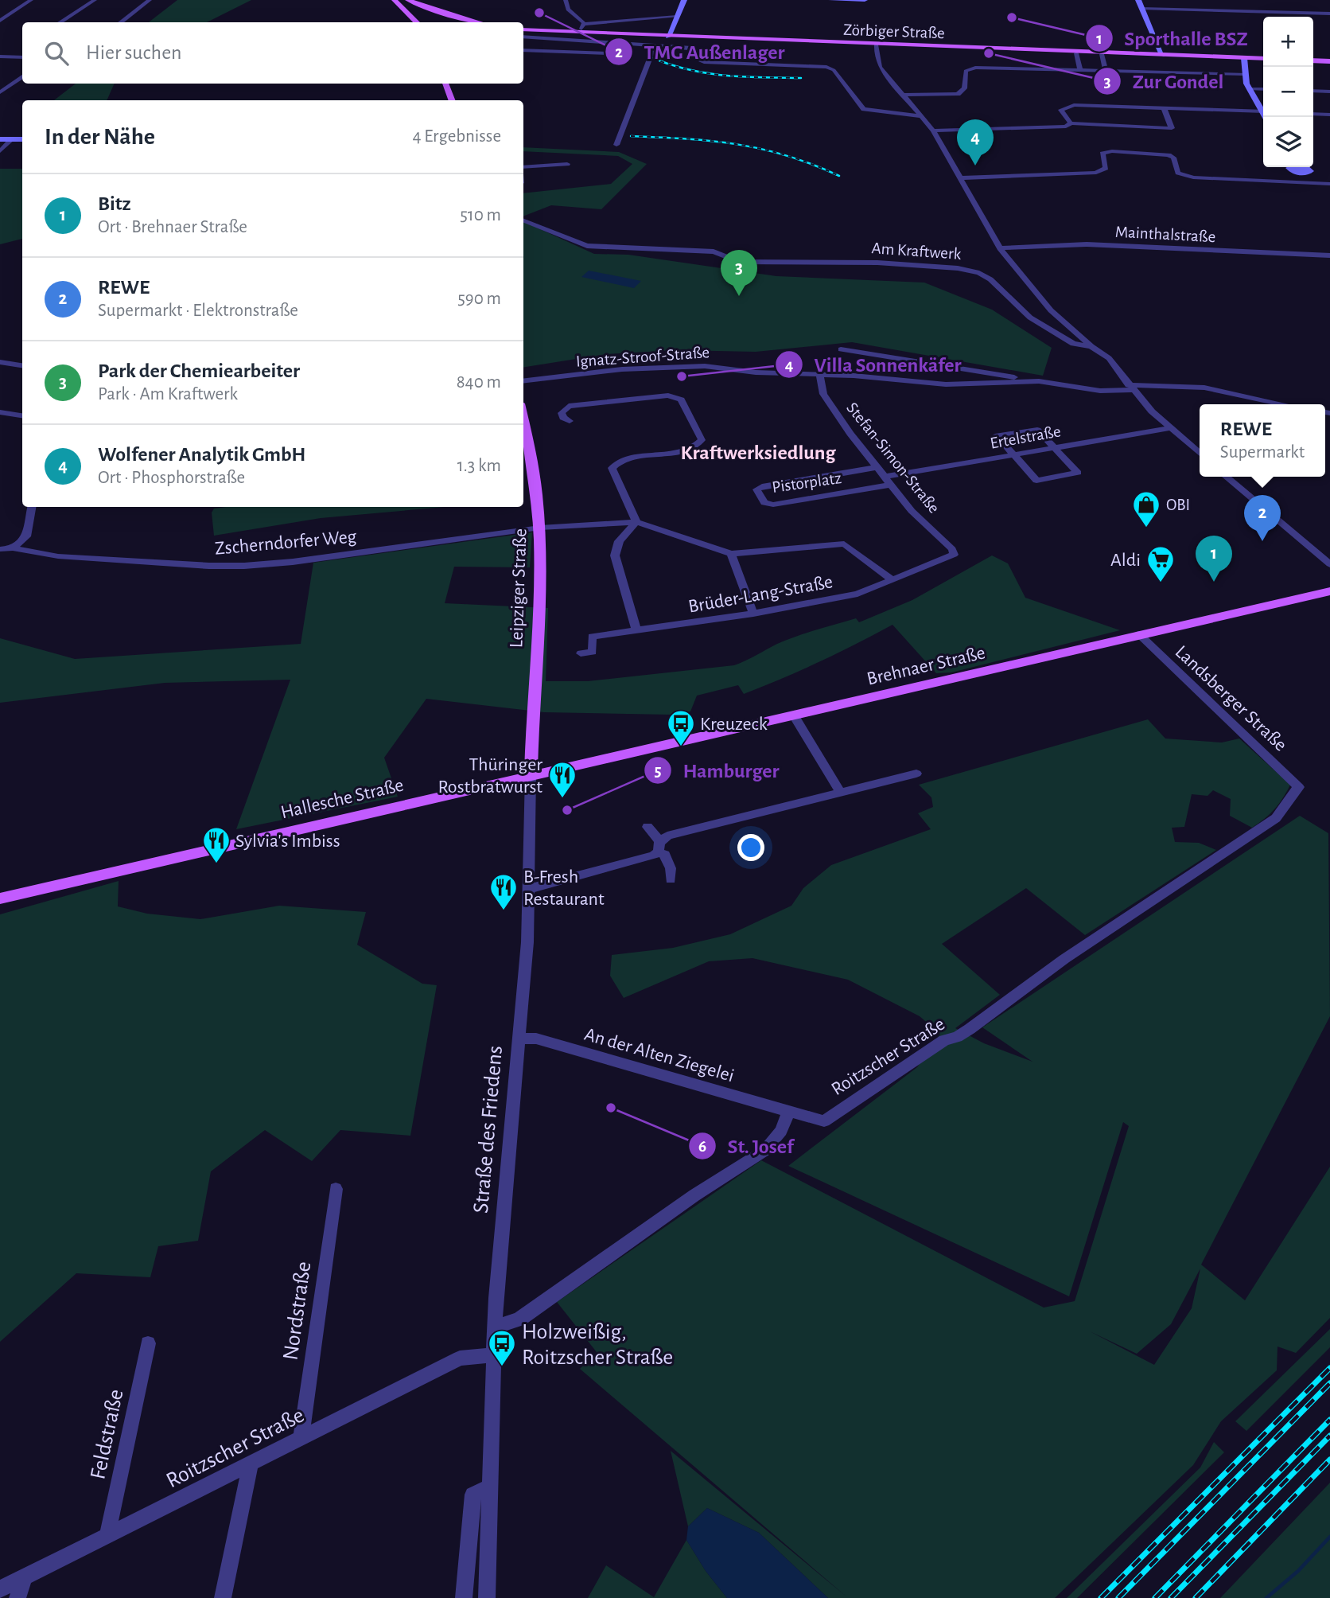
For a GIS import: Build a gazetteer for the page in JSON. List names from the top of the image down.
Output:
{
  "streets": {
    "main road": [
      "Zörbiger Straße",
      "Leipziger Straße",
      "Brehnaer Straße",
      "Hallesche Straße"
    ],
    "street": [
      "Mainthalstraße",
      "Am Kraftwerk",
      "Ignatz-Stroof-Straße",
      "Ertelstraße",
      "Stefan-Simon-Straße",
      "Pistorplatz",
      "Zscherndorfer Weg",
      "Brüder-Lang-Straße",
      "Landsberger Straße",
      "An der Alten Ziegelei",
      "Roitzscher Straße",
      "Straße des Friedens",
      "Nordstraße",
      "Feldstraße"
    ]
  },
  "crossings": [
    ["Am Kraftwerk", "Ignatz-Stroof-Straße"],
    ["Am Kraftwerk", "Ertelstraße"],
    ["Ignatz-Stroof-Straße", "Stefan-Simon-Straße"],
    ["Ertelstraße", "Stefan-Simon-Straße"],
    ["Ertelstraße", "Pistorplatz"],
    ["Stefan-Simon-Straße", "Pistorplatz"],
    ["Stefan-Simon-Straße", "Brüder-Lang-Straße"],
    ["Zscherndorfer Weg", "Leipziger Straße"],
    ["Leipziger Straße", "Brehnaer Straße"],
    ["Leipziger Straße", "Hallesche Straße"],
    ["Leipziger Straße", "Straße des Friedens"],
    ["Brehnaer Straße", "Landsberger Straße"],
    ["Brehnaer Straße", "Hallesche Straße"],
    ["Brehnaer Straße", "Straße des Friedens"],
    ["Landsberger Straße", "Roitzscher Straße"],
    ["Hallesche Straße", "Straße des Friedens"],
    ["An der Alten Ziegelei", "Roitzscher Straße"],
    ["An der Alten Ziegelei", "Straße des Friedens"],
    ["Roitzscher Straße", "Straße des Friedens"],
    ["Roitzscher Straße", "Nordstraße"],
    ["Roitzscher Straße", "Feldstraße"]
  ],
  "districts": ["Kraftwerksiedlung"],
  "places": {
    "other": [
      "TMG Außenlager",
      "Sporthalle BSZ",
      "Zur Gondel",
      "Villa Sonnenkäfer",
      "Hamburger",
      "St. Josef"
    ],
    "shop": ["OBI"],
    "supermarket": ["Aldi"],
    "bus stop": ["Kreuzeck", "Holzweißig, Roitzscher Straße"],
    "restaurant": ["Thüringer Rostbratwurst", "Sylvia's Imbiss", "B-Fresh Restaurant"]
  },
  "page": {
    "map_buttons": ["+", "−"],
    "search": "Hier suchen",
    "heading": ["In der Nähe", "4 Ergebnisse"],
    "pins": [
      "4",
      "3",
      "2",
      "1"
    ],
    "list": [
      {
        "mark": "1",
        "name": "Bitz",
        "note": "Ort · Brehnaer Straße",
        "value": "510 m"
      },
      {
        "mark": "2",
        "name": "REWE",
        "note": "Supermarkt · Elektronstraße",
        "value": "590 m"
      },
      {
        "mark": "3",
        "name": "Park der Chemiearbeiter",
        "note": "Park · Am Kraftwerk",
        "value": "840 m"
      },
      {
        "mark": "4",
        "name": "Wolfener Analytik GmbH",
        "note": "Ort · Phosphorstraße",
        "value": "1.3 km"
      }
    ],
    "popup": ["REWE", "Supermarkt"]
  }
}
